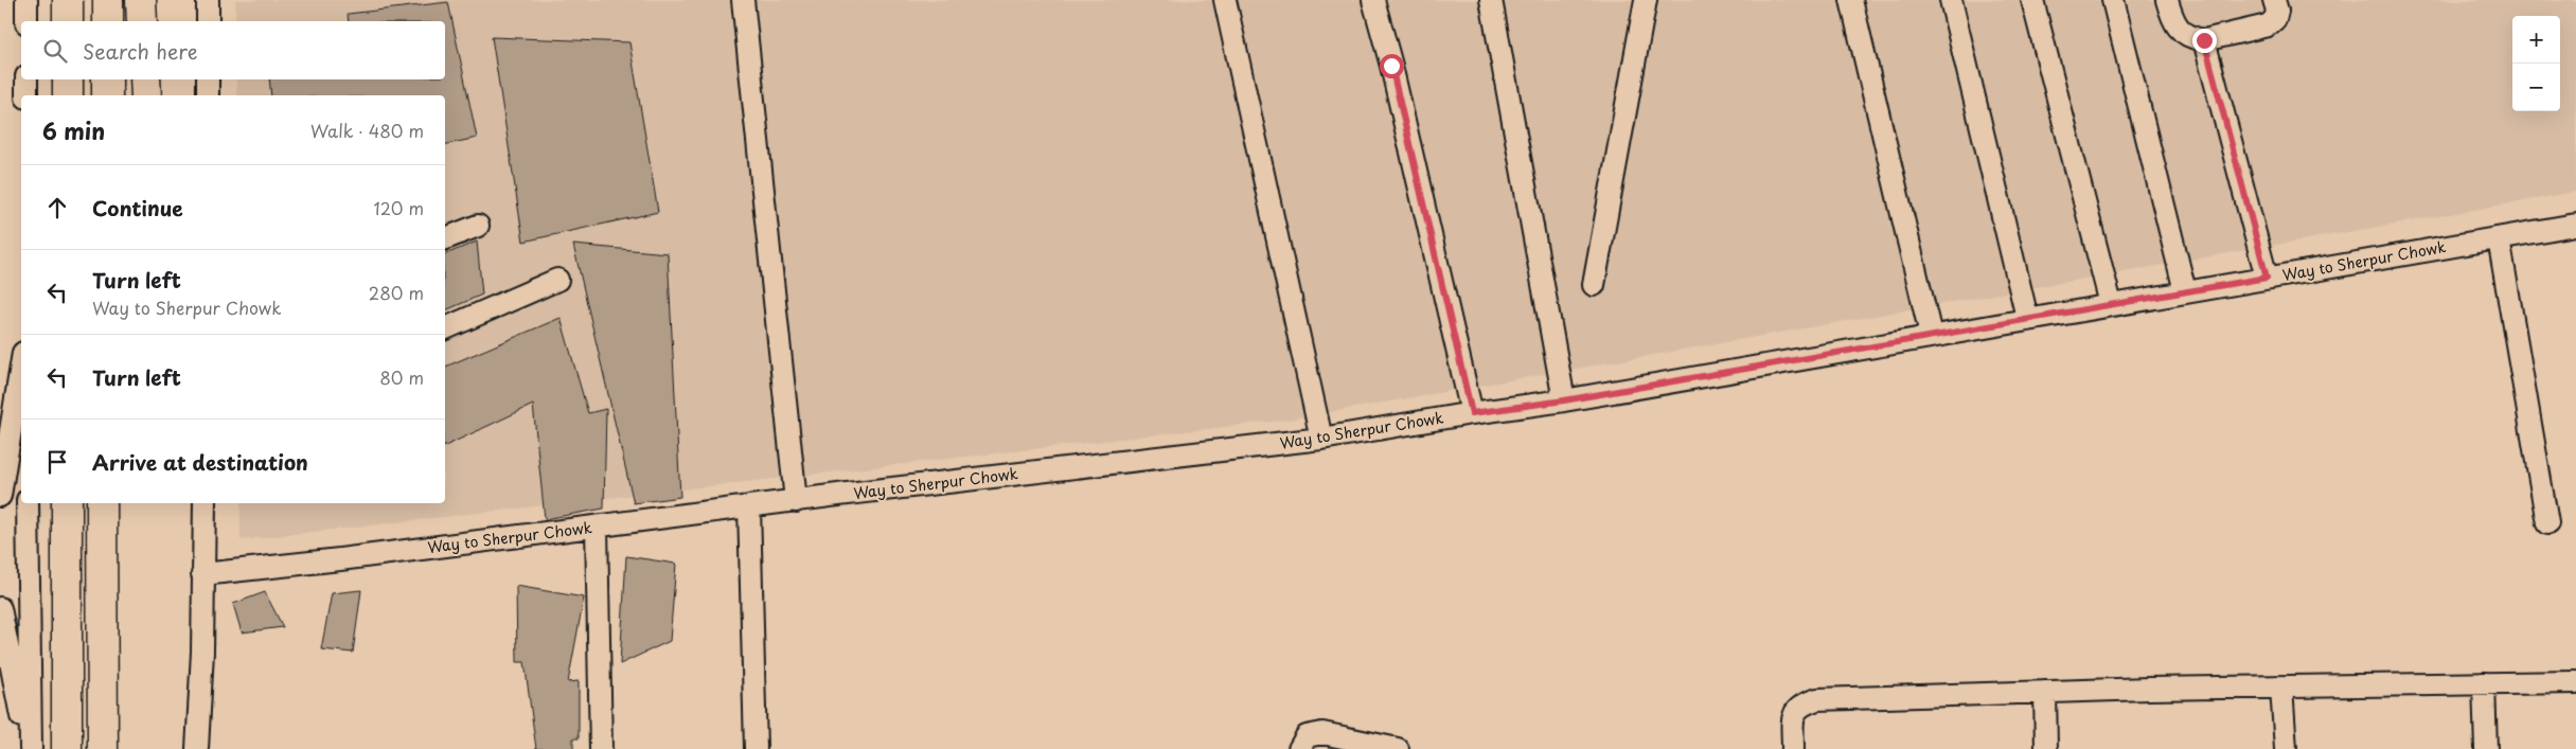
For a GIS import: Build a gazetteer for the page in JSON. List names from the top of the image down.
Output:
{
  "streets": {
    "street": ["Way to Sherpur Chowk"]
  },
  "page": {
    "map_buttons": ["+", "−"],
    "search": "Search here",
    "heading": ["6 min", "Walk · 480 m"],
    "list": [
      ["Continue", "120 m"],
      ["Turn left", "Way to Sherpur Chowk", "280 m"],
      ["Turn left", "80 m"],
      "Arrive at destination"
    ]
  }
}
